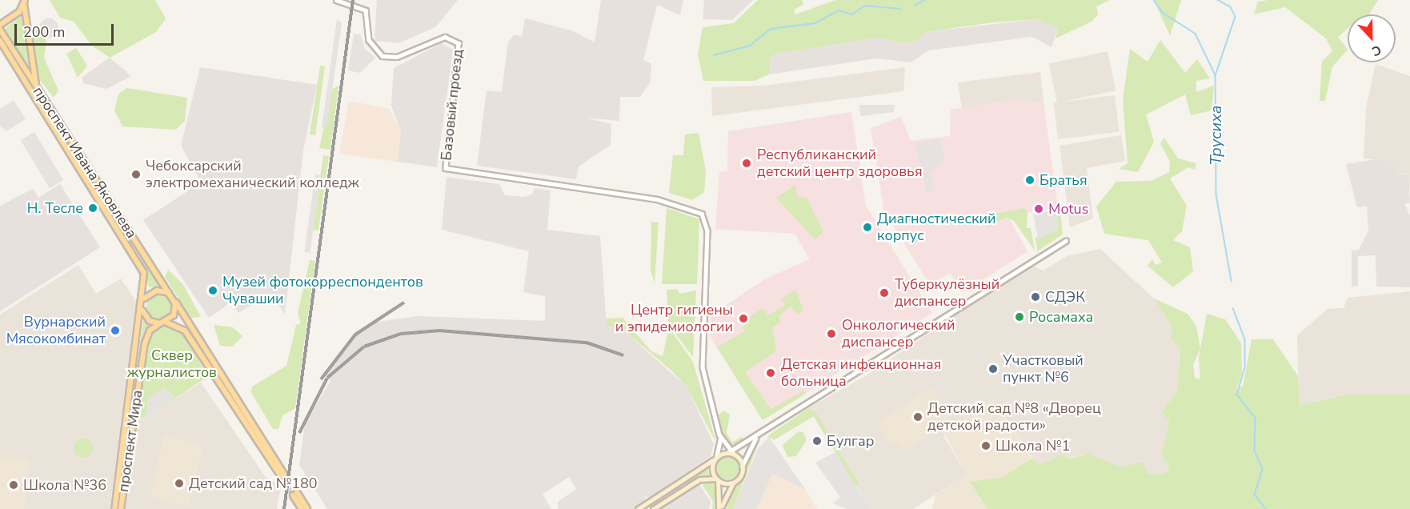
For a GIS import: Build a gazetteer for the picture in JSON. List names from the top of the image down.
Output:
{
  "streets": {
    "main road": ["проспект Ивана Яковлева", "проспект Мира"],
    "street": ["Базовый проезд"]
  },
  "crossings": [
    ["проспект Ивана Яковлева", "проспект Мира"]
  ],
  "water": ["Трусиха"],
  "parks": ["Сквер журналистов"],
  "places": [
    "Республиканский детский центр здоровья",
    "Чебоксарский электромеханический колледж",
    "Братья",
    "Н. Тесле",
    "Motus",
    "Диагностический корпус",
    "Музей фотокорреспондентов Чувашии",
    "Туберкулёзный диспансер",
    "СДЭК",
    "Росамаха",
    "Центр гигиены и эпидемиологии",
    "Вурнарский Мясокомбинат",
    "Онкологический диспансер",
    "Участковый пункт №6",
    "Детская инфекционная больница",
    "Детский сад №8 «Дворец детской радости»",
    "Булгар",
    "Школа №1",
    "Детский сад №180",
    "Школа №36"
  ],
  "scale_bar": "200 m",
  "north": "bottom"
}
